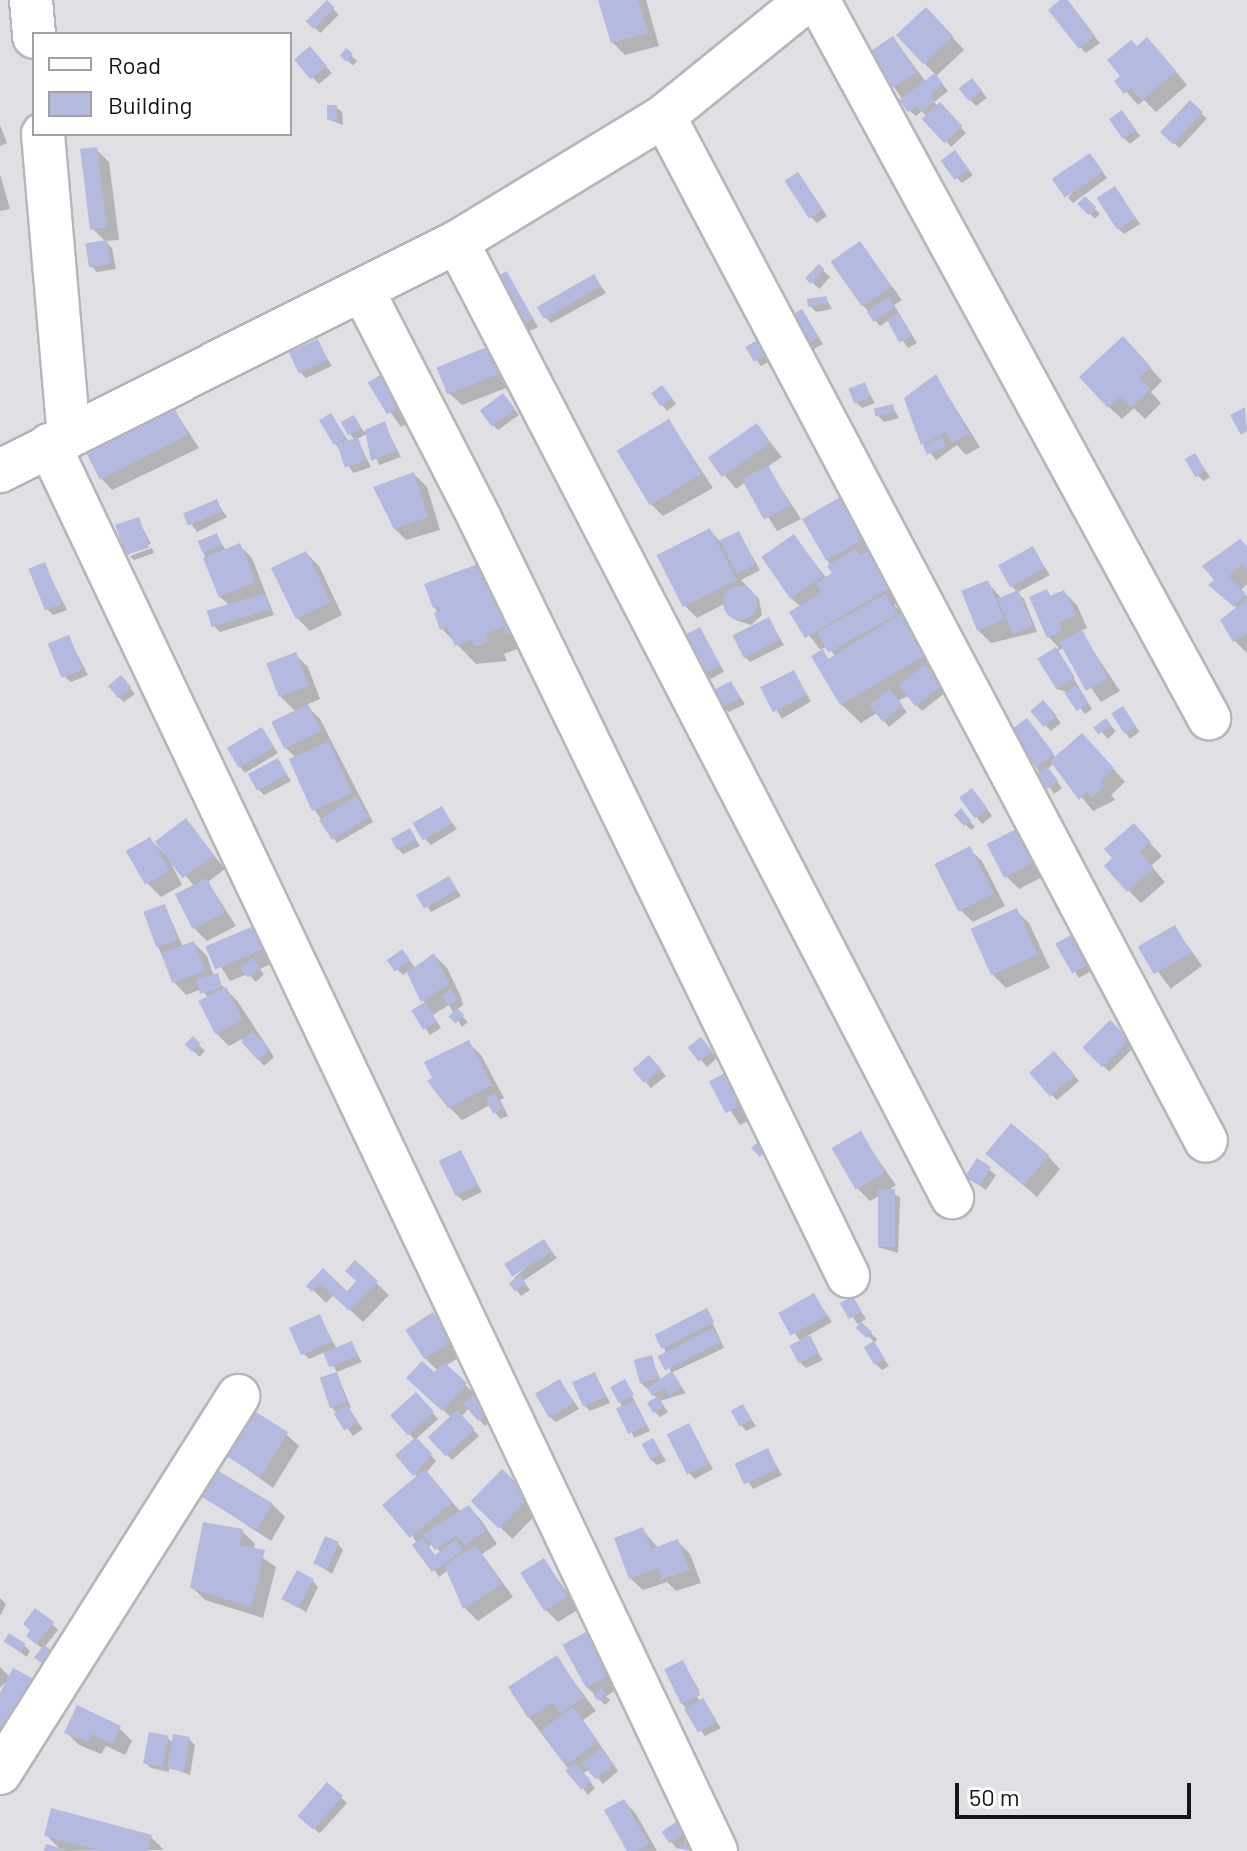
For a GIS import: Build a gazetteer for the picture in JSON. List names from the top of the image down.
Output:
{
  "legend": ["Road", "Building"],
  "scale_bar": "50 m"
}
